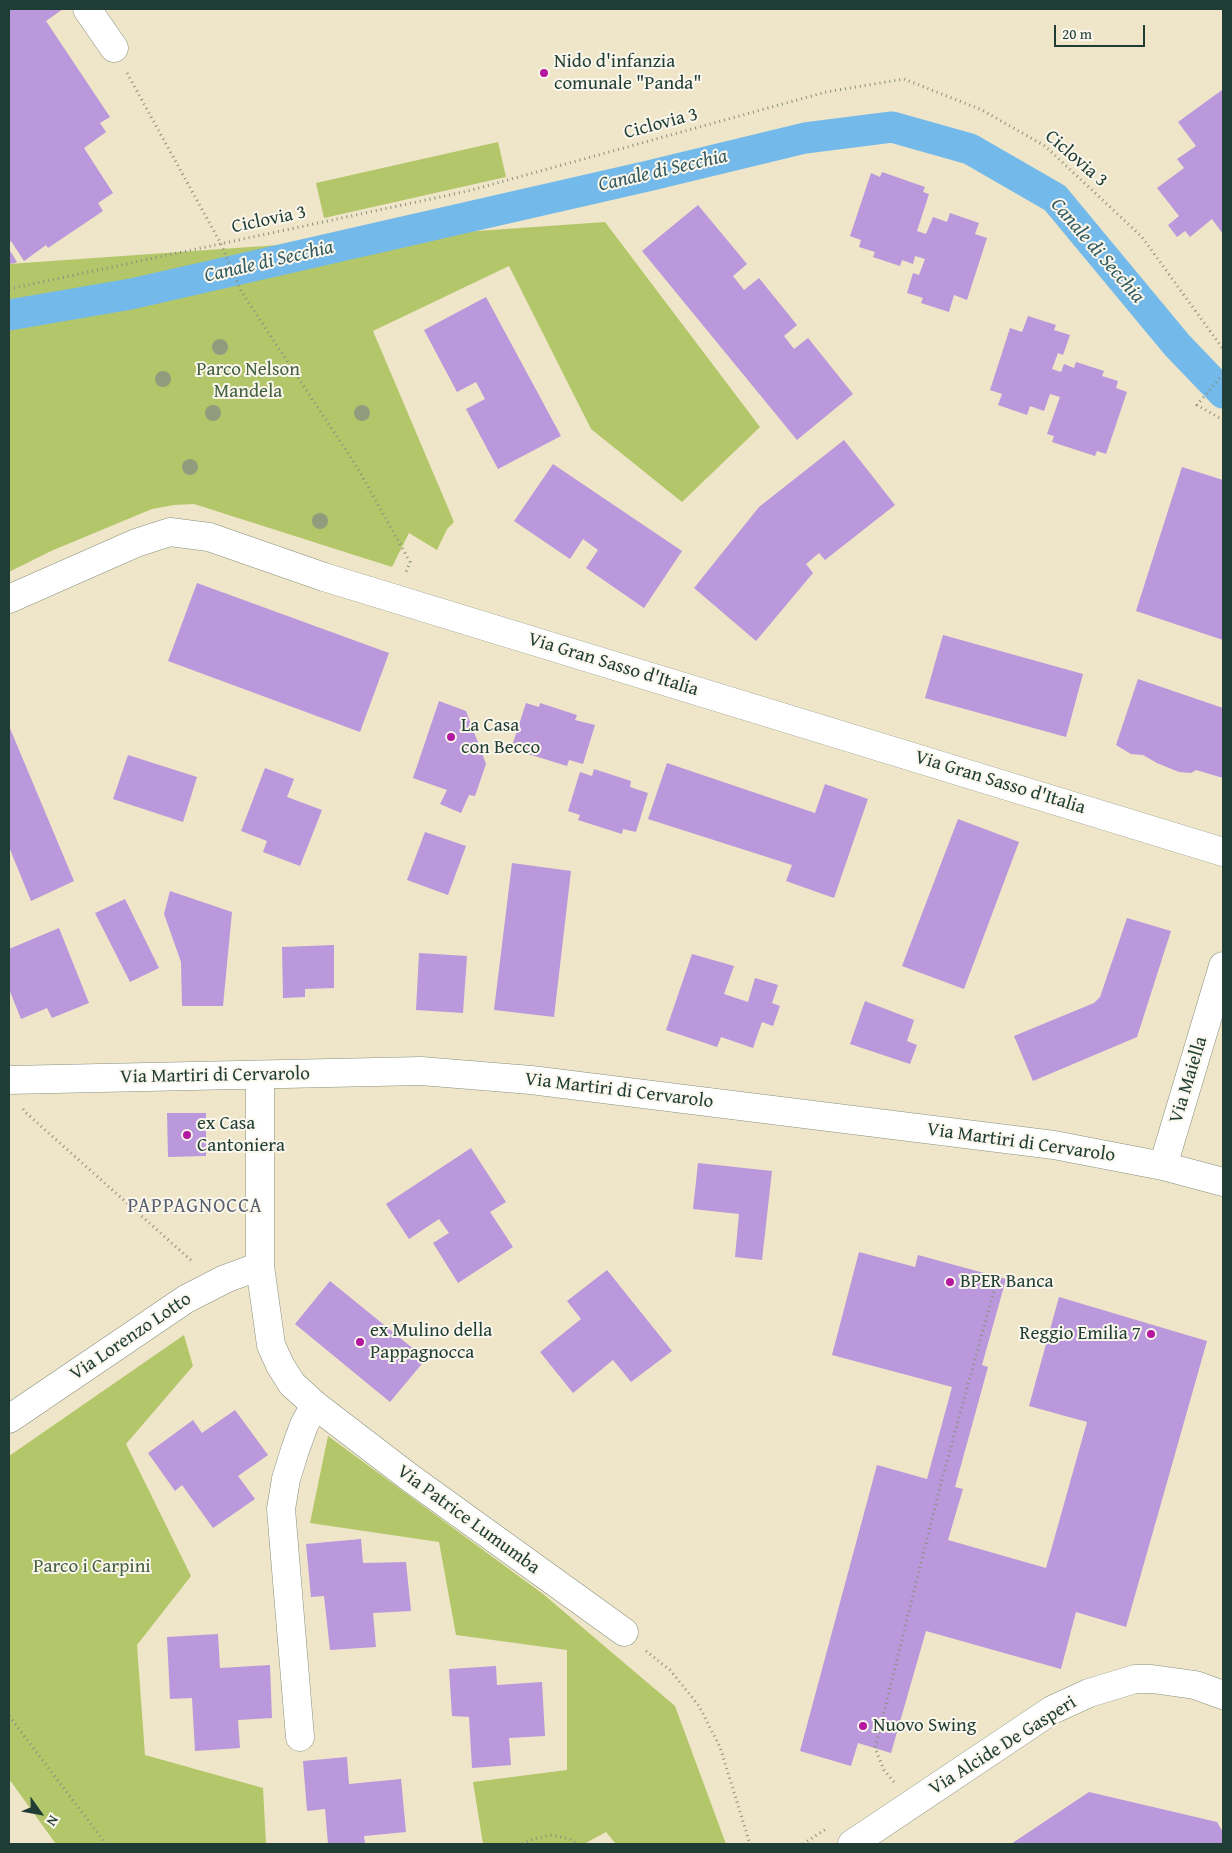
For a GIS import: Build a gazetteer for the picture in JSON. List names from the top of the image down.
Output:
{
  "streets": {
    "street": [
      "Via Gran Sasso d'Italia",
      "Via Martiri di Cervarolo",
      "Via Maiella",
      "Via Lorenzo Lotto",
      "Via Patrice Lumumba",
      "Via Alcide De Gasperi"
    ],
    "path": ["Ciclovia 3"]
  },
  "crossings": [
    ["Via Martiri di Cervarolo", "Via Maiella"],
    ["Via Martiri di Cervarolo", "Via Patrice Lumumba"],
    ["Via Lorenzo Lotto", "Via Patrice Lumumba"]
  ],
  "districts": ["PAPPAGNOCCA"],
  "water": ["Canale di Secchia"],
  "parks": ["Parco Nelson Mandela", "Parco i Carpini"],
  "places": [
    "Nido d'infanzia comunale \"Panda\"",
    "La Casa con Becco",
    "ex Casa Cantoniera",
    "BPER Banca",
    "Reggio Emilia 7",
    "ex Mulino della Pappagnocca",
    "Nuovo Swing"
  ],
  "scale_bar": "20 m",
  "north": "bottom right"
}
